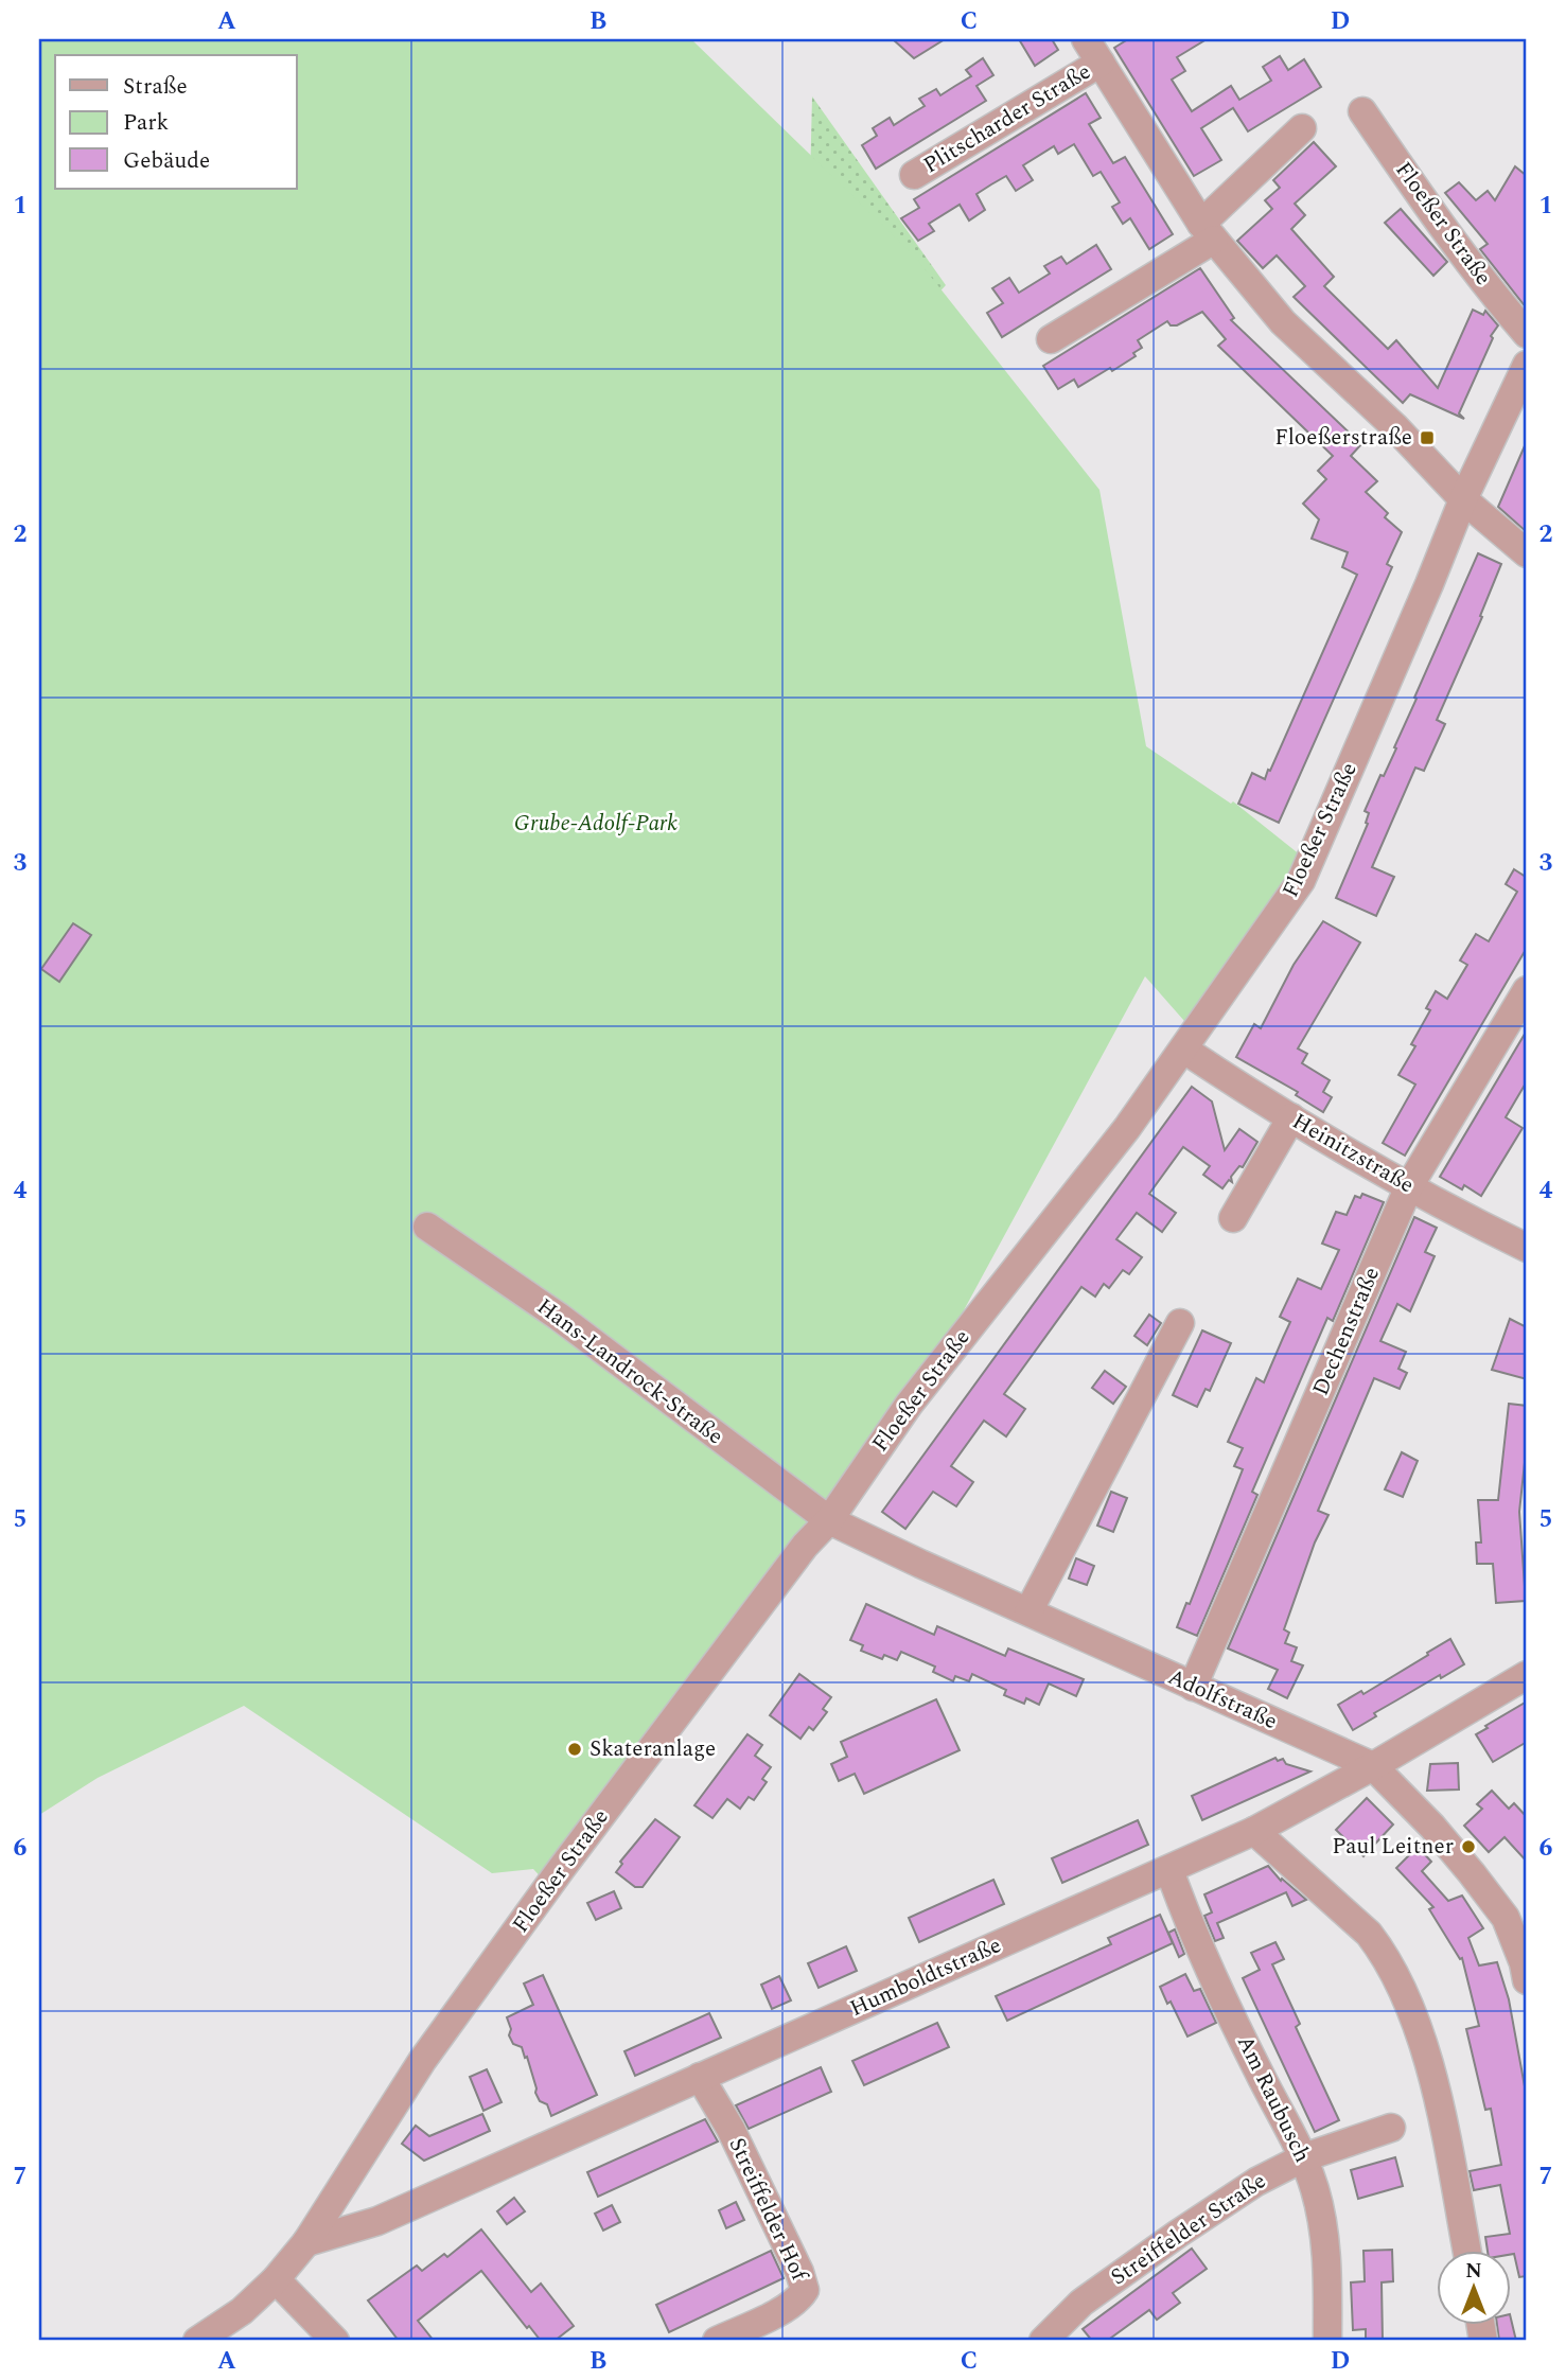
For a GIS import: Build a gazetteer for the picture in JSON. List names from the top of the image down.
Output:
{
  "streets": {
    "street": [
      "Plitscharder Straße",
      "Floeßer Straße",
      "Heinitzstraße",
      "Dechenstraße",
      "Hans-Landrock-Straße",
      "Adolfstraße",
      "Humboldtstraße",
      "Am Raubusch",
      "Streiffelder Hof",
      "Streiffelder Straße"
    ]
  },
  "crossings": [
    ["Plitscharder Straße", "Floeßer Straße"],
    ["Floeßer Straße", "Heinitzstraße"],
    ["Floeßer Straße", "Hans-Landrock-Straße"],
    ["Floeßer Straße", "Adolfstraße"],
    ["Floeßer Straße", "Humboldtstraße"],
    ["Heinitzstraße", "Dechenstraße"],
    ["Dechenstraße", "Adolfstraße"],
    ["Hans-Landrock-Straße", "Adolfstraße"],
    ["Adolfstraße", "Humboldtstraße"],
    ["Humboldtstraße", "Am Raubusch"],
    ["Humboldtstraße", "Streiffelder Hof"],
    ["Am Raubusch", "Streiffelder Straße"]
  ],
  "parks": ["Grube-Adolf-Park"],
  "places": {
    "transit": ["Floeßerstraße"],
    "other": ["Skateranlage", "Paul Leitner"]
  },
  "legend": ["Straße", "Park", "Gebäude"],
  "north": "top",
  "grid": {
    "columns": [
      "A",
      "B",
      "C",
      "D"
    ],
    "rows": [
      "1",
      "2",
      "3",
      "4",
      "5",
      "6",
      "7"
    ]
  }
}
